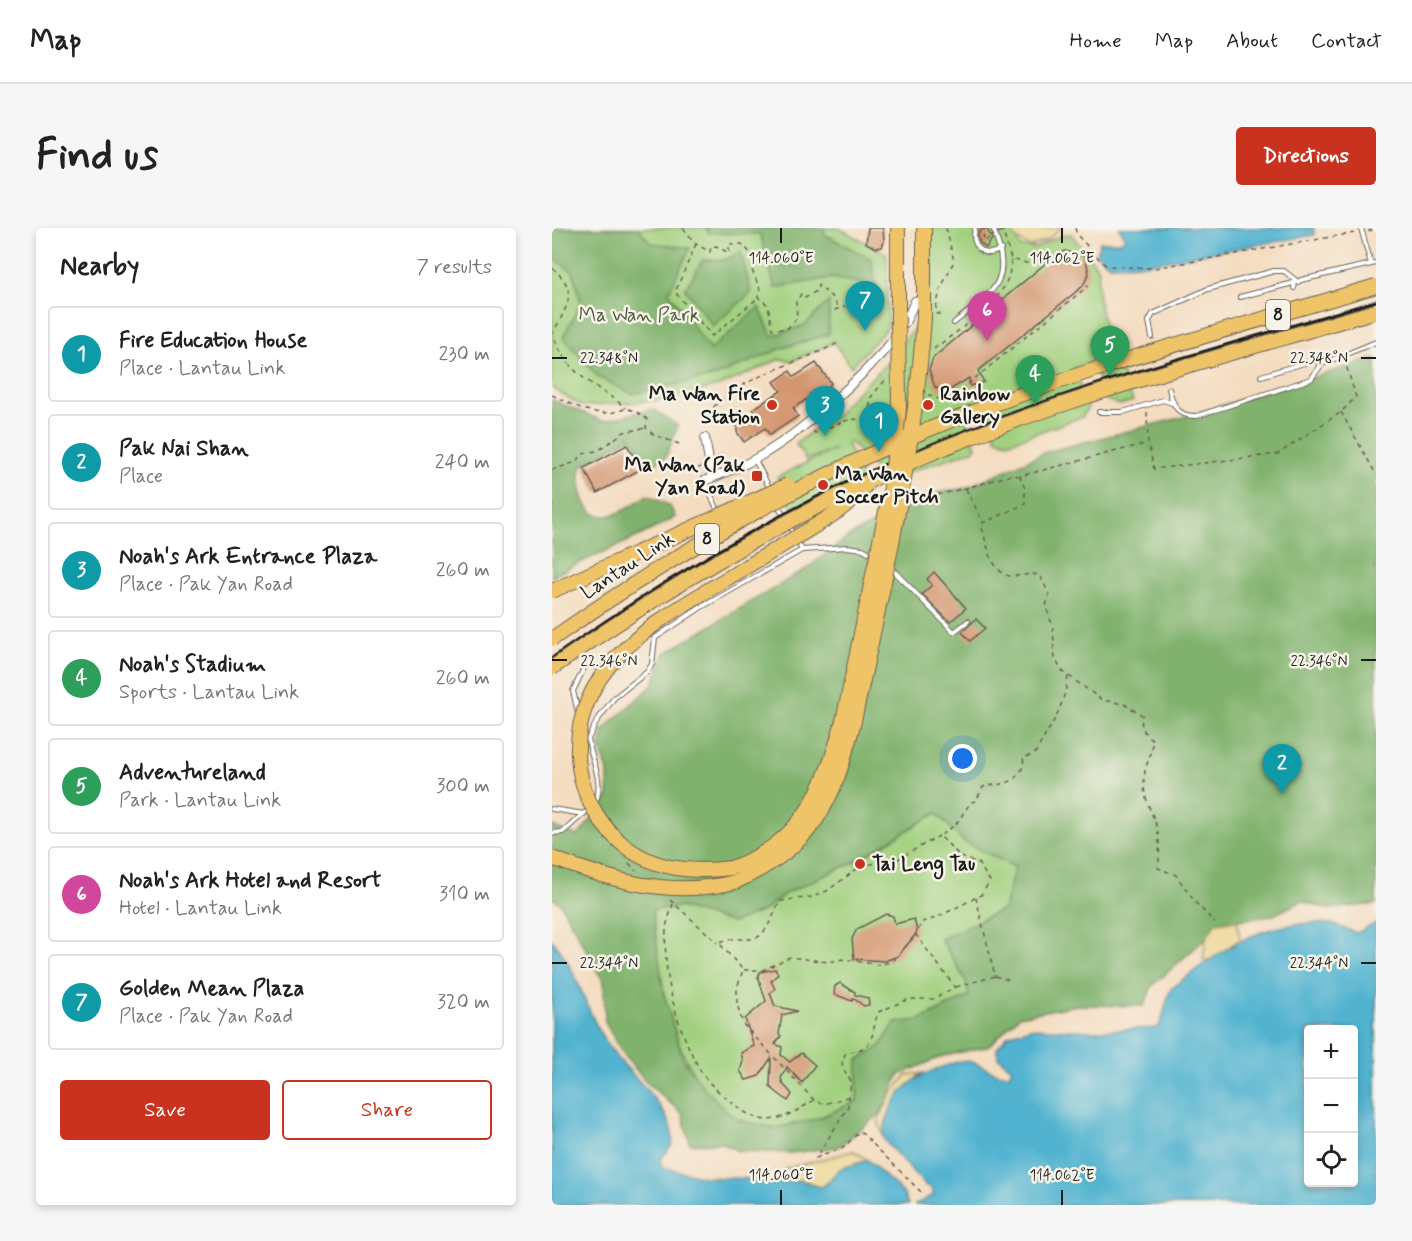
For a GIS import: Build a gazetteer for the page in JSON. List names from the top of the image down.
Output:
{
  "streets": {
    "highway": ["8", "Lantau Link"]
  },
  "parks": ["Ma Wan Park"],
  "places": {
    "other": [
      "Ma Wan Fire Station",
      "Rainbow Gallery",
      "Ma Wan Soccer Pitch",
      "Tai Leng Tau"
    ],
    "transit": ["Ma Wan (Pak Yan Road)"]
  },
  "page": {
    "header": "Map",
    "nav": [
      "Home",
      "Map",
      "About",
      "Contact"
    ],
    "buttons": [
      "Directions",
      ["Save", "Share"]
    ],
    "title": "Find us",
    "heading": ["Nearby", "7 results"],
    "pins": [
      "7",
      "6",
      "5",
      "4",
      "3",
      "1",
      "2"
    ],
    "list": [
      {
        "mark": "1",
        "name": "Fire Education House",
        "note": "Place · Lantau Link",
        "value": "230 m"
      },
      {
        "mark": "2",
        "name": "Pak Nai Shan",
        "note": "Place",
        "value": "240 m"
      },
      {
        "mark": "3",
        "name": "Noah's Ark Entrance Plaza",
        "note": "Place · Pak Yan Road",
        "value": "260 m"
      },
      {
        "mark": "4",
        "name": "Noah's Stadium",
        "note": "Sports · Lantau Link",
        "value": "260 m"
      },
      {
        "mark": "5",
        "name": "Adventureland",
        "note": "Park · Lantau Link",
        "value": "300 m"
      },
      {
        "mark": "6",
        "name": "Noah's Ark Hotel and Resort",
        "note": "Hotel · Lantau Link",
        "value": "310 m"
      },
      {
        "mark": "7",
        "name": "Golden Mean Plaza",
        "note": "Place · Pak Yan Road",
        "value": "320 m"
      }
    ],
    "map_buttons": ["+", "−"]
  },
  "coordinates": [
    "114.060°E",
    "114.062°E",
    "22.348°N",
    "22.346°N",
    "22.344°N"
  ]
}
